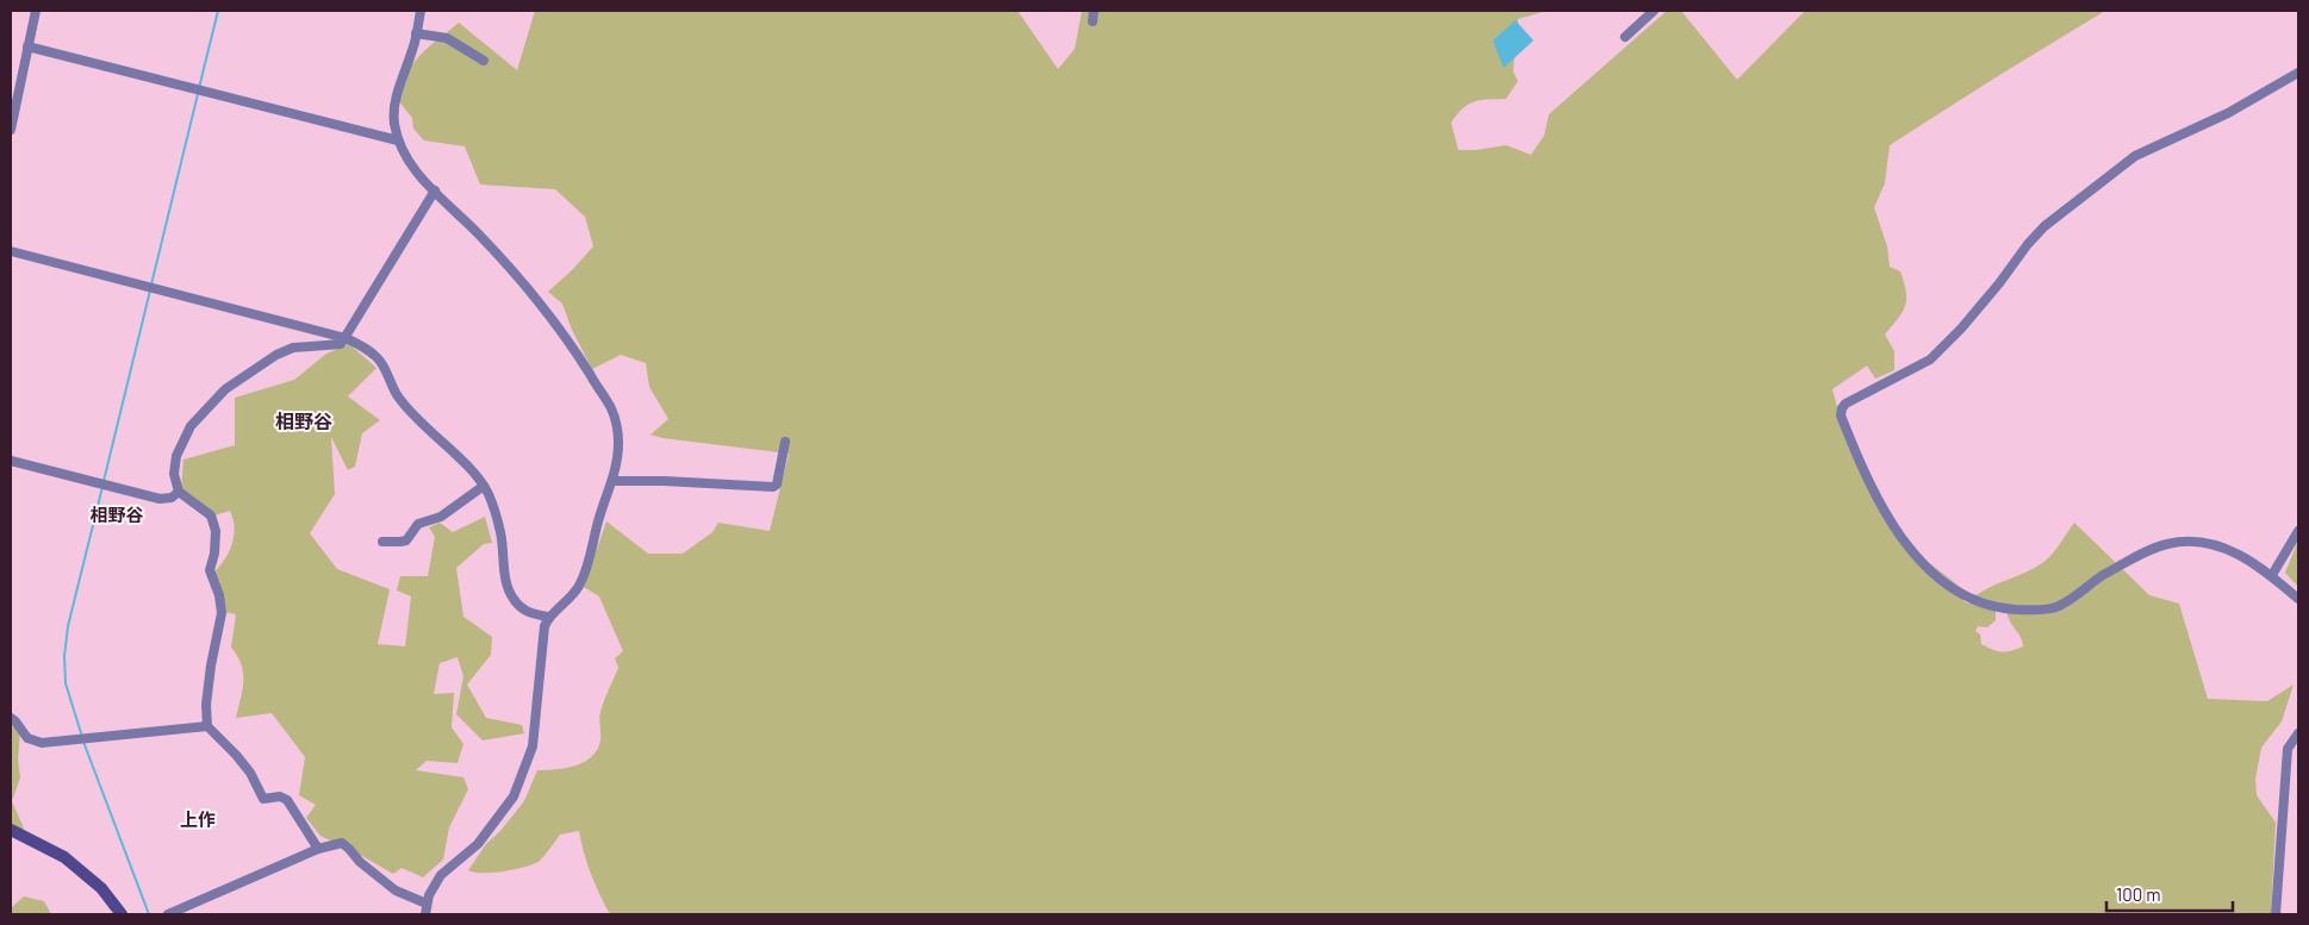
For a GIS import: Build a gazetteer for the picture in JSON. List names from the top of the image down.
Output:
{
  "districts": ["相野谷", "相野谷", "上作"],
  "scale_bar": "100 m"
}
